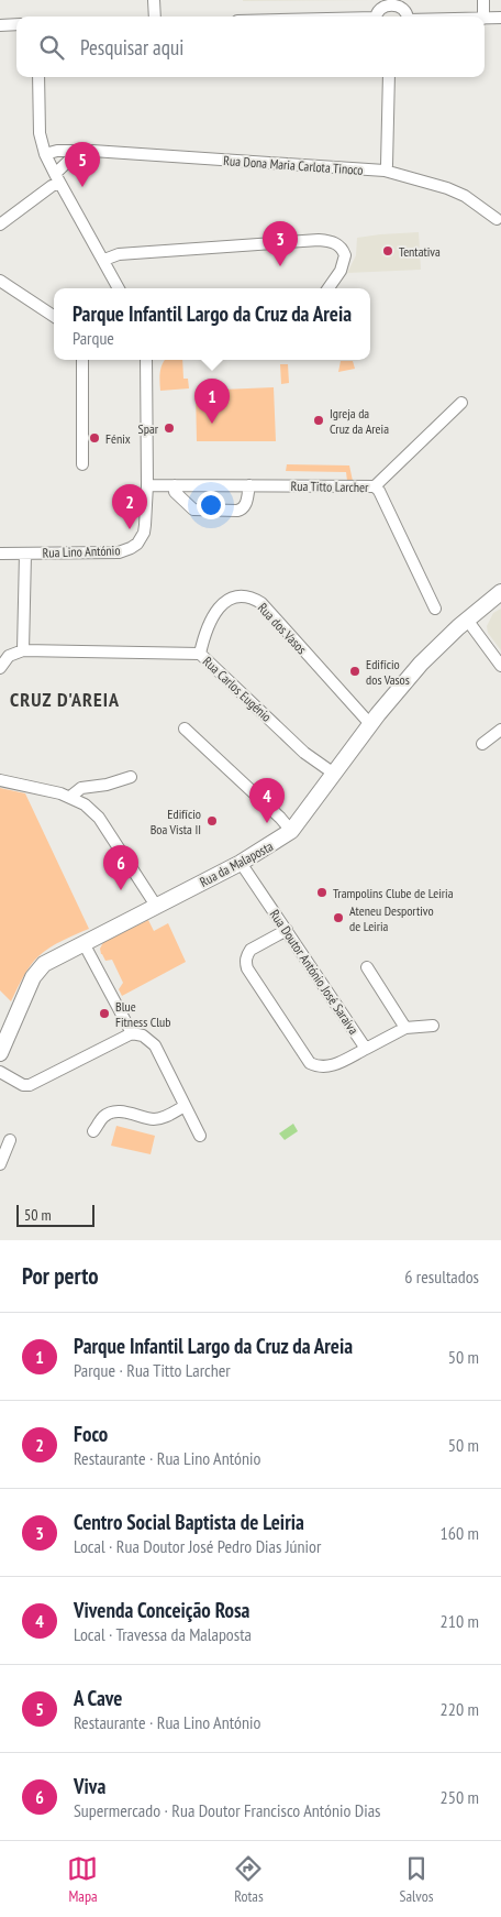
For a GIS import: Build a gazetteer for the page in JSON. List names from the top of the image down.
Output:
{
  "streets": {
    "street": [
      "Rua Dona Maria Carlota Tinoco",
      "Rua Titto Larcher",
      "Rua Lino António",
      "Rua dos Vasos",
      "Rua Carlos Eugénio",
      "Rua da Malaposta",
      "Rua Doutor António José Saraiva"
    ]
  },
  "crossings": [
    ["Rua Titto Larcher", "Rua Lino António"],
    ["Rua dos Vasos", "Rua Carlos Eugénio"],
    ["Rua dos Vasos", "Rua da Malaposta"],
    ["Rua Carlos Eugénio", "Rua da Malaposta"],
    ["Rua da Malaposta", "Rua Doutor António José Saraiva"]
  ],
  "districts": ["CRUZ D'AREIA"],
  "places": [
    "Tentativa",
    "Igreja da Cruz da Areia",
    "Spar",
    "Fénix",
    "Edifício dos Vasos",
    "Edifício Boa Vista II",
    "Trampolins Clube de Leiria",
    "Ateneu Desportivo de Leiria",
    "Blue Fitness Club"
  ],
  "scale_bar": "50 m",
  "page": {
    "search": "Pesquisar aqui",
    "pins": [
      "5",
      "3",
      "1",
      "2",
      "4",
      "6"
    ],
    "popup": ["Parque Infantil Largo da Cruz da Areia", "Parque"],
    "scale": "50 m",
    "heading": ["Por perto", "6 resultados"],
    "list": [
      {
        "mark": "1",
        "name": "Parque Infantil Largo da Cruz da Areia",
        "note": "Parque · Rua Titto Larcher",
        "value": "50 m"
      },
      {
        "mark": "2",
        "name": "Foco",
        "note": "Restaurante · Rua Lino António",
        "value": "50 m"
      },
      {
        "mark": "3",
        "name": "Centro Social Baptista de Leiria",
        "note": "Local · Rua Doutor José Pedro Dias Júnior",
        "value": "160 m"
      },
      {
        "mark": "4",
        "name": "Vivenda Conceição Rosa",
        "note": "Local · Travessa da Malaposta",
        "value": "210 m"
      },
      {
        "mark": "5",
        "name": "A Cave",
        "note": "Restaurante · Rua Lino António",
        "value": "220 m"
      },
      {
        "mark": "6",
        "name": "Viva",
        "note": "Supermercado · Rua Doutor Francisco António Dias",
        "value": "250 m"
      }
    ],
    "nav": ["Mapa", "Rotas", "Salvos"]
  }
}
